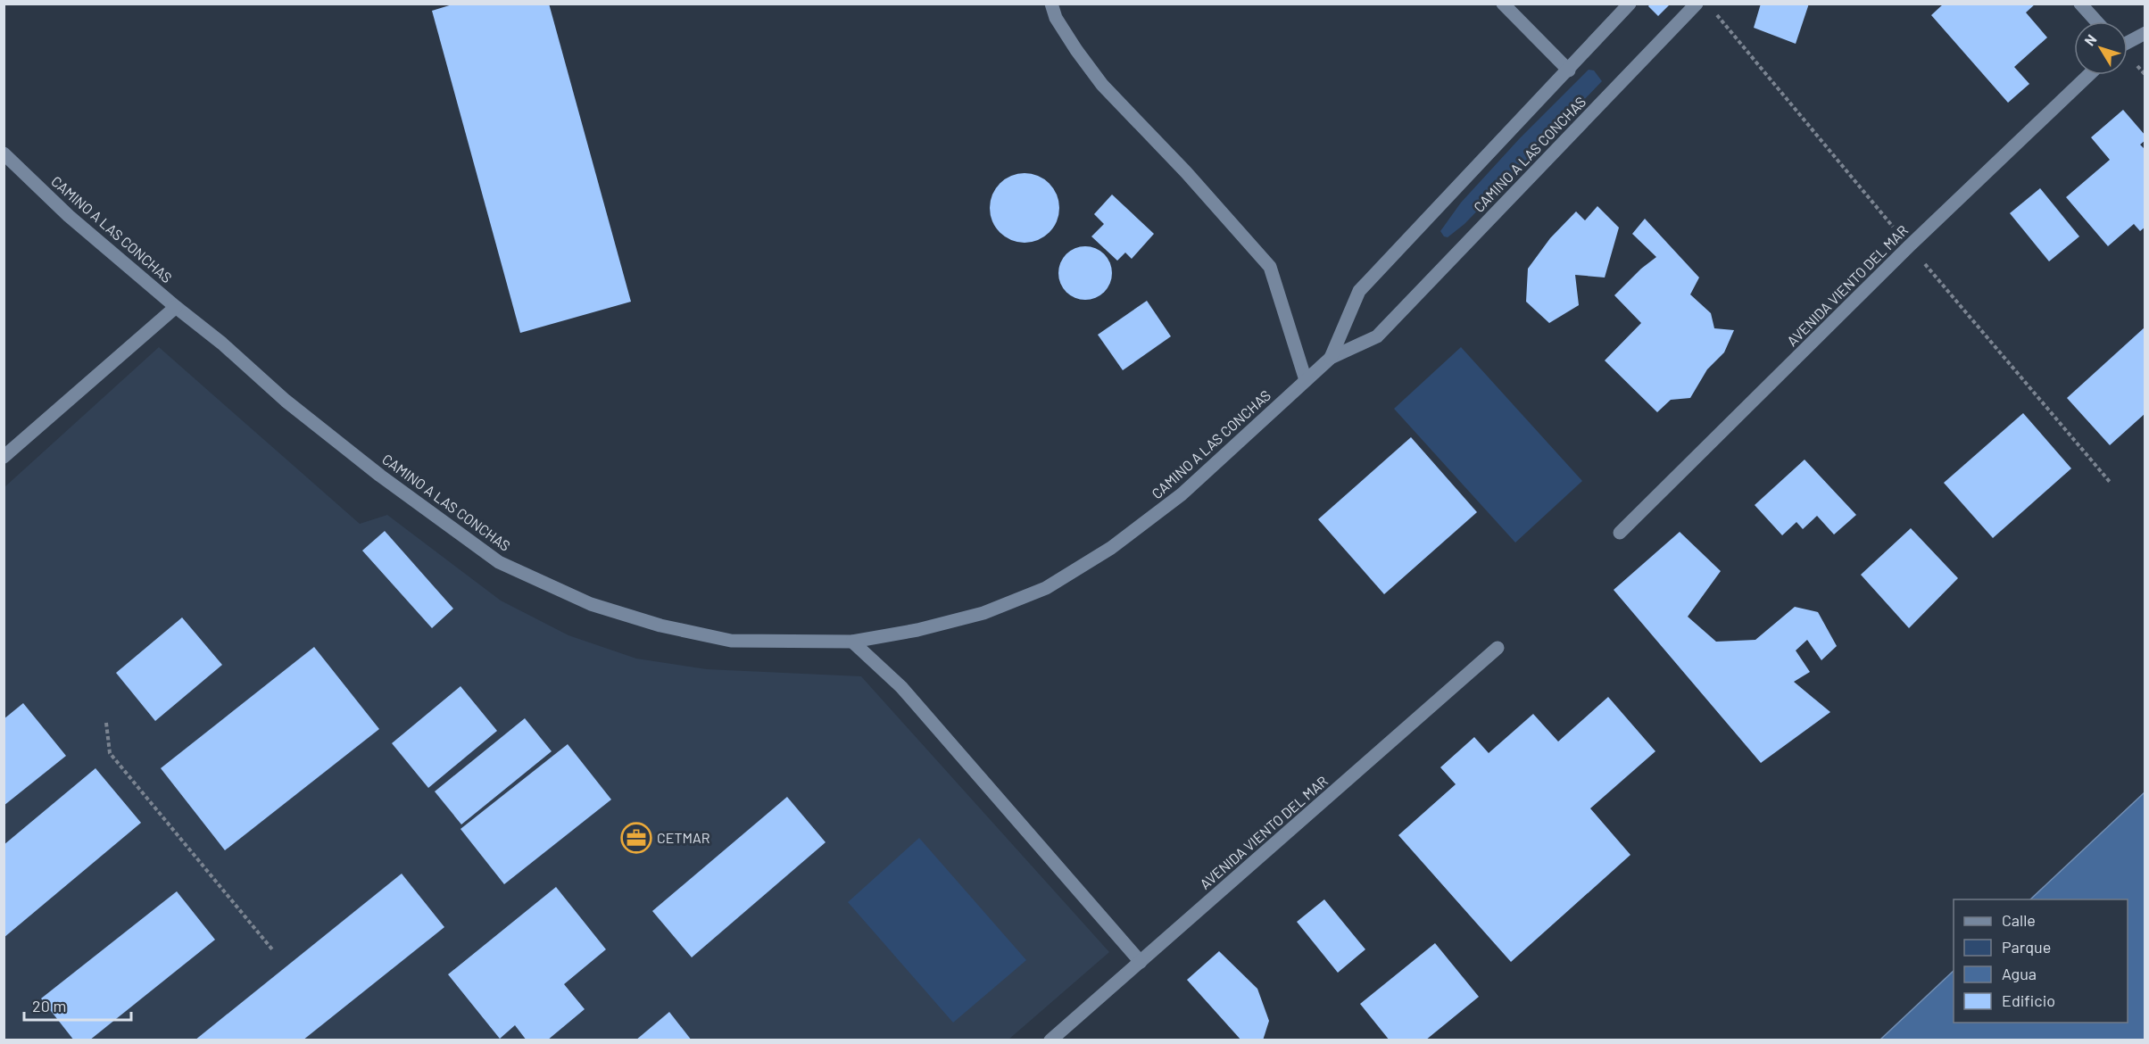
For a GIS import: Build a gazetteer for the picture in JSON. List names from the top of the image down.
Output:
{
  "streets": {
    "street": ["CAMINO A LAS CONCHAS", "AVENIDA VIENTO DEL MAR"]
  },
  "places": {
    "office": ["CETMAR"]
  },
  "legend": [
    "Calle",
    "Parque",
    "Agua",
    "Edificio"
  ],
  "scale_bar": "20 m",
  "north": "top left"
}
